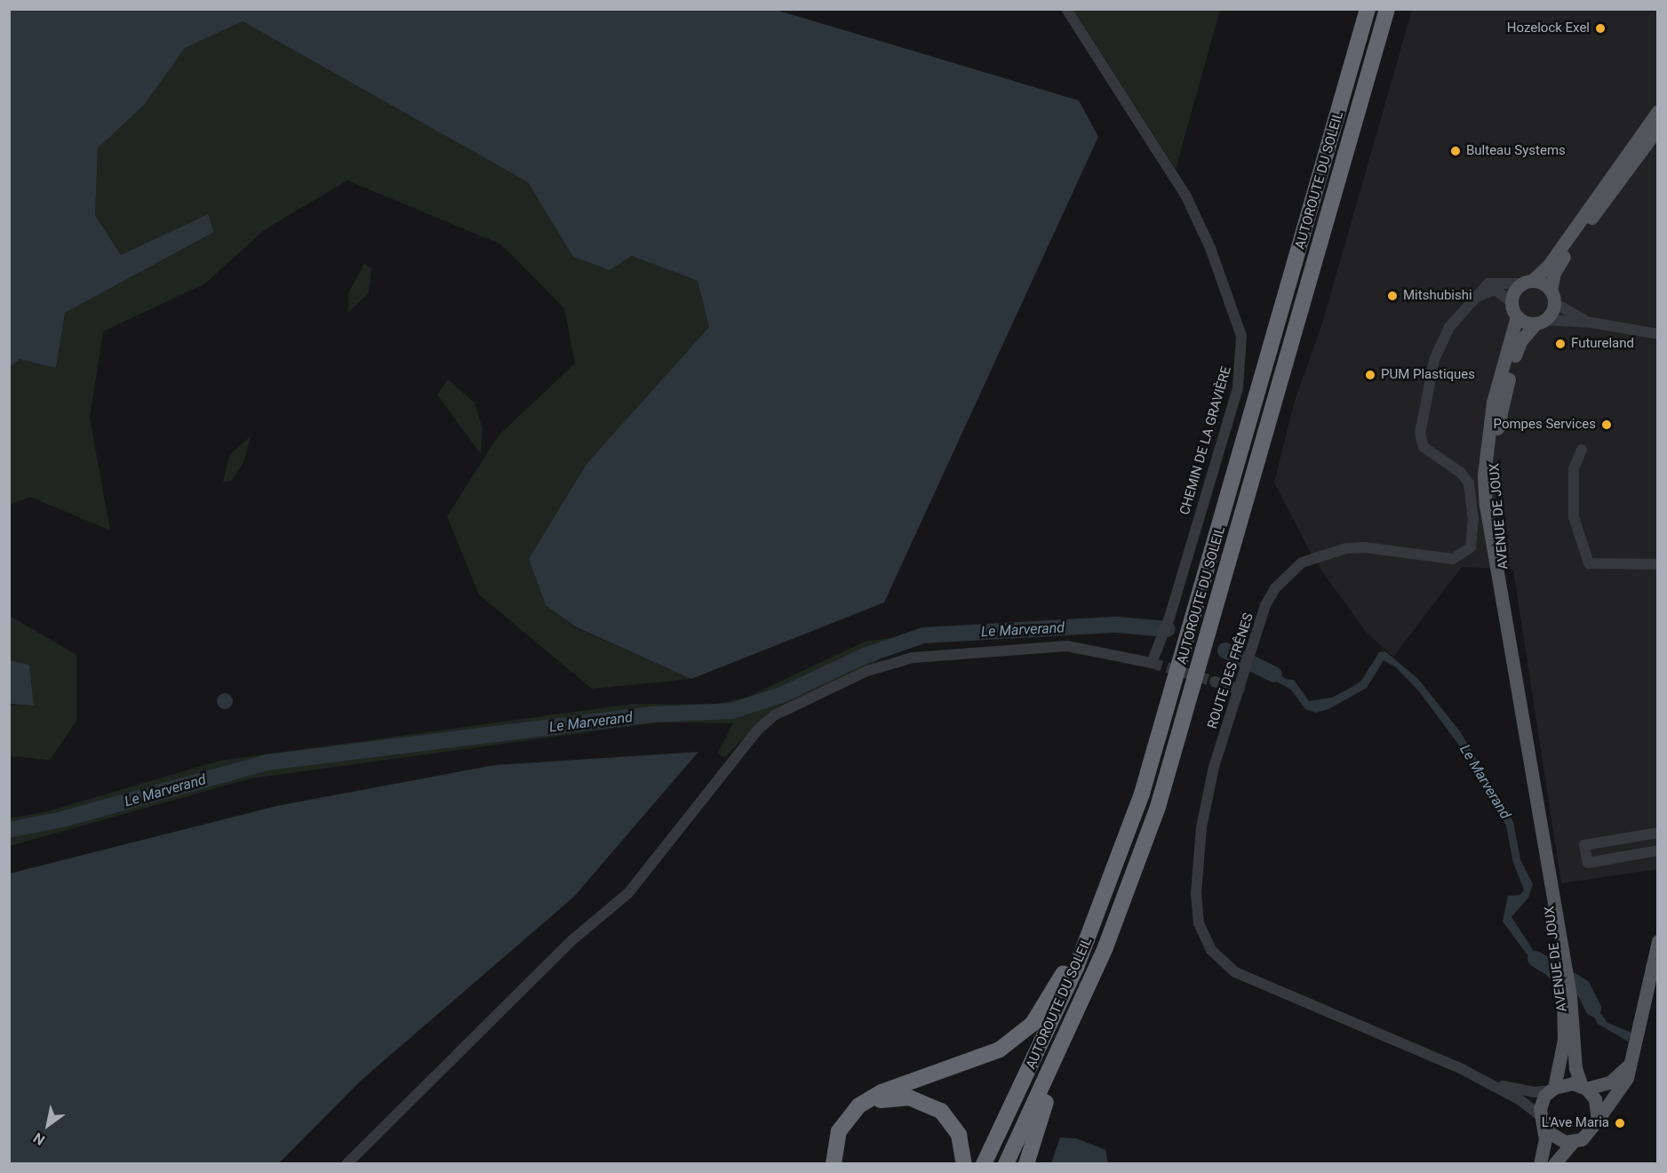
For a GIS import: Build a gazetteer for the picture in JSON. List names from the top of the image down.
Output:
{
  "streets": {
    "highway": ["AUTOROUTE DU SOLEIL"],
    "main road": ["AVENUE DE JOUX"],
    "street": ["CHEMIN DE LA GRAVIÈRE", "ROUTE DES FRÊNES"]
  },
  "crossings": [
    ["AVENUE DE JOUX", "ROUTE DES FRÊNES"]
  ],
  "water": ["Le Marverand"],
  "places": [
    "Hozelock Exel",
    "Bulteau Systems",
    "Mitshubishi",
    "Futureland",
    "PUM Plastiques",
    "Pompes Services",
    "L'Ave Maria"
  ],
  "north": "bottom left"
}
